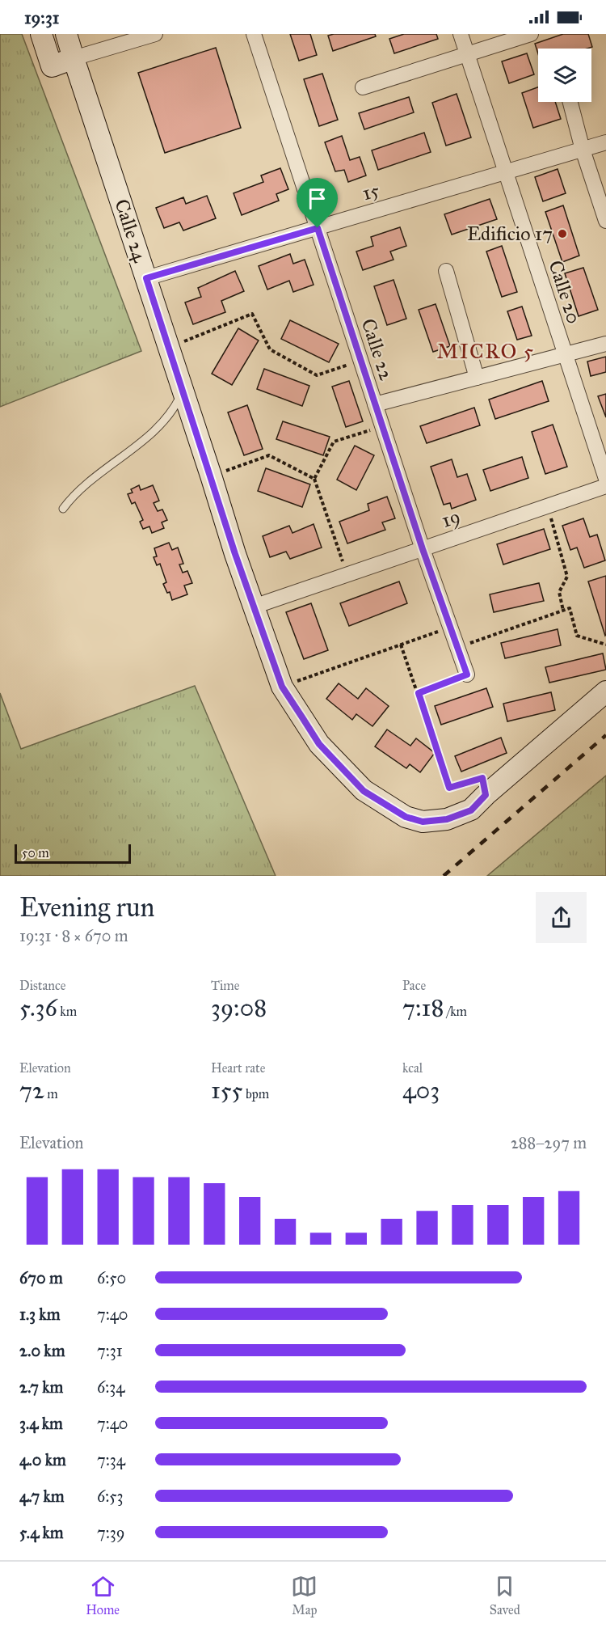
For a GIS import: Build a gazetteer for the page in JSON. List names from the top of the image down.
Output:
{
  "streets": {
    "street": [
      "15",
      "Calle 24",
      "Calle 20",
      "Calle 22",
      "19"
    ]
  },
  "crossings": [
    ["15", "Calle 24"],
    ["15", "Calle 20"],
    ["15", "Calle 22"],
    ["Calle 24", "19"],
    ["Calle 22", "19"]
  ],
  "districts": ["MICRO 5"],
  "places": ["Edificio 17"],
  "scale_bar": "50 m",
  "page": {
    "status": "19:31",
    "scale": "50 m",
    "heading": ["Evening run", "19:31 · 8 × 670 m"],
    "stats": [
      ["Distance", "5.36 km"],
      ["Time", "39:08"],
      ["Pace", "7:18 /km"],
      ["Elevation", "72 m"],
      ["Heart rate", "155 bpm"],
      ["kcal", "403"]
    ],
    "chart": ["Elevation", "288–297 m"],
    "list": [
      {
        "name": "670 m",
        "note": "6:50"
      },
      {
        "name": "1.3 km",
        "note": "7:40"
      },
      {
        "name": "2.0 km",
        "note": "7:31"
      },
      {
        "name": "2.7 km",
        "note": "6:34"
      },
      {
        "name": "3.4 km",
        "note": "7:40"
      },
      {
        "name": "4.0 km",
        "note": "7:34"
      },
      {
        "name": "4.7 km",
        "note": "6:53"
      },
      {
        "name": "5.4 km",
        "note": "7:39"
      }
    ],
    "tabs": ["Home", "Map", "Saved"]
  }
}
